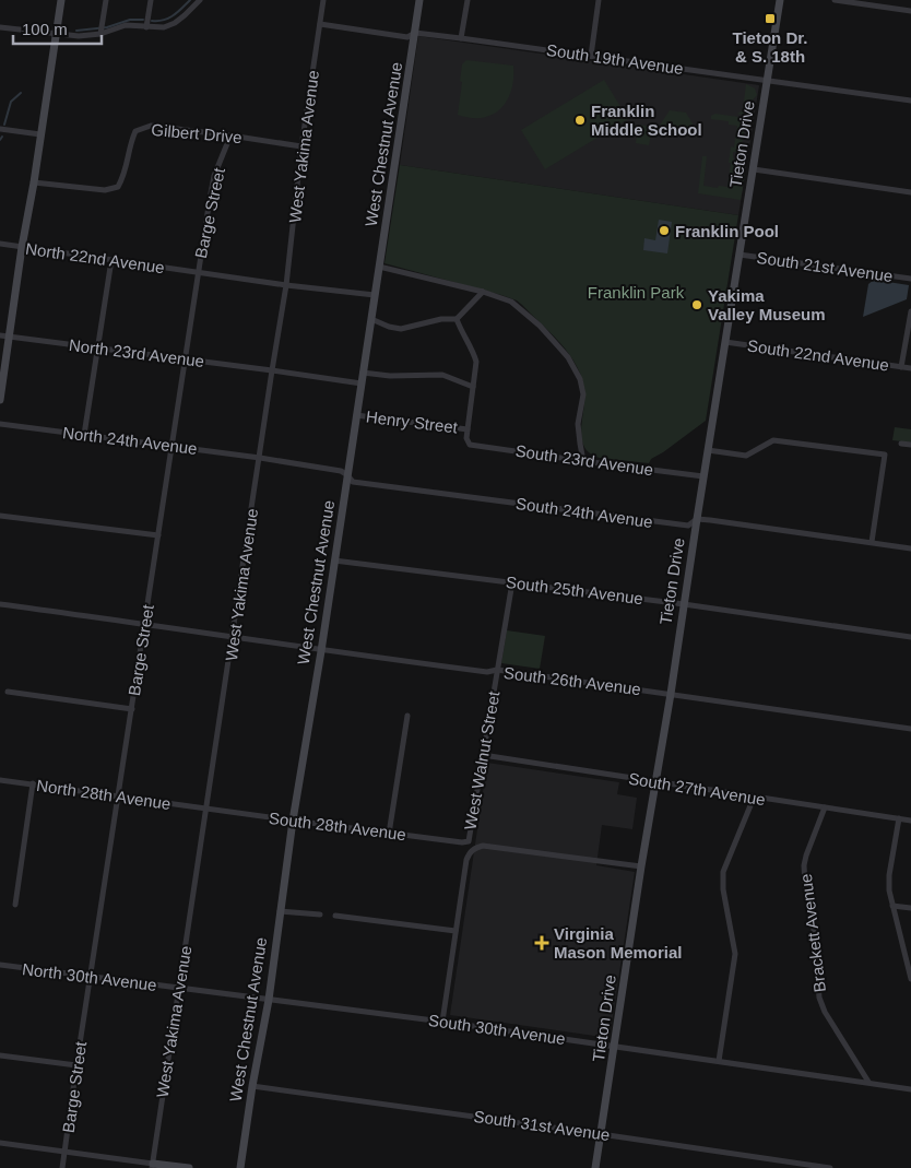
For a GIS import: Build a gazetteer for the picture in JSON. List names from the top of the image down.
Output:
{
  "streets": {
    "main road": ["West Chestnut Avenue", "Tieton Drive"],
    "street": [
      "South 19th Avenue",
      "Gilbert Drive",
      "West Yakima Avenue",
      "Barge Street",
      "North 22nd Avenue",
      "South 21st Avenue",
      "North 23rd Avenue",
      "South 22nd Avenue",
      "Henry Street",
      "North 24th Avenue",
      "South 23rd Avenue",
      "South 24th Avenue",
      "South 25th Avenue",
      "South 26th Avenue",
      "West Walnut Street",
      "South 27th Avenue",
      "North 28th Avenue",
      "South 28th Avenue",
      "Brackett Avenue",
      "North 30th Avenue",
      "South 30th Avenue",
      "South 31st Avenue"
    ]
  },
  "crossings": [
    ["South 19th Avenue", "West Chestnut Avenue"],
    ["South 19th Avenue", "Tieton Drive"],
    ["South 19th Avenue", "West Yakima Avenue"],
    ["Gilbert Drive", "West Yakima Avenue"],
    ["Gilbert Drive", "Barge Street"],
    ["West Chestnut Avenue", "Henry Street"],
    ["West Chestnut Avenue", "South 24th Avenue"],
    ["West Chestnut Avenue", "South 25th Avenue"],
    ["West Chestnut Avenue", "South 26th Avenue"],
    ["West Chestnut Avenue", "South 28th Avenue"],
    ["West Chestnut Avenue", "South 30th Avenue"],
    ["West Chestnut Avenue", "South 31st Avenue"],
    ["Tieton Drive", "South 21st Avenue"],
    ["Tieton Drive", "South 22nd Avenue"],
    ["Tieton Drive", "South 23rd Avenue"],
    ["Tieton Drive", "South 24th Avenue"],
    ["Tieton Drive", "South 25th Avenue"],
    ["Tieton Drive", "South 26th Avenue"],
    ["Tieton Drive", "West Walnut Street"],
    ["Tieton Drive", "South 27th Avenue"],
    ["Tieton Drive", "South 30th Avenue"],
    ["Tieton Drive", "South 31st Avenue"],
    ["West Yakima Avenue", "North 22nd Avenue"],
    ["West Yakima Avenue", "North 23rd Avenue"],
    ["West Yakima Avenue", "North 24th Avenue"],
    ["West Yakima Avenue", "South 24th Avenue"],
    ["West Yakima Avenue", "South 26th Avenue"],
    ["West Yakima Avenue", "North 28th Avenue"],
    ["West Yakima Avenue", "South 28th Avenue"],
    ["West Yakima Avenue", "North 30th Avenue"],
    ["West Yakima Avenue", "South 30th Avenue"],
    ["Barge Street", "North 22nd Avenue"],
    ["Barge Street", "North 23rd Avenue"],
    ["Barge Street", "North 24th Avenue"],
    ["Barge Street", "South 26th Avenue"],
    ["Barge Street", "North 28th Avenue"],
    ["Barge Street", "North 30th Avenue"],
    ["Henry Street", "South 23rd Avenue"],
    ["North 24th Avenue", "South 24th Avenue"],
    ["South 25th Avenue", "West Walnut Street"],
    ["South 26th Avenue", "West Walnut Street"],
    ["West Walnut Street", "South 27th Avenue"],
    ["West Walnut Street", "South 28th Avenue"],
    ["West Walnut Street", "South 30th Avenue"],
    ["South 27th Avenue", "Brackett Avenue"],
    ["North 28th Avenue", "South 28th Avenue"],
    ["Brackett Avenue", "South 30th Avenue"],
    ["North 30th Avenue", "South 30th Avenue"]
  ],
  "parks": ["Franklin Park"],
  "places": {
    "transit": ["Tieton Dr. & S. 18th"],
    "other": ["Franklin Middle School", "Franklin Pool", "Yakima Valley Museum"],
    "health": ["Virginia Mason Memorial"]
  },
  "scale_bar": "100 m"
}
